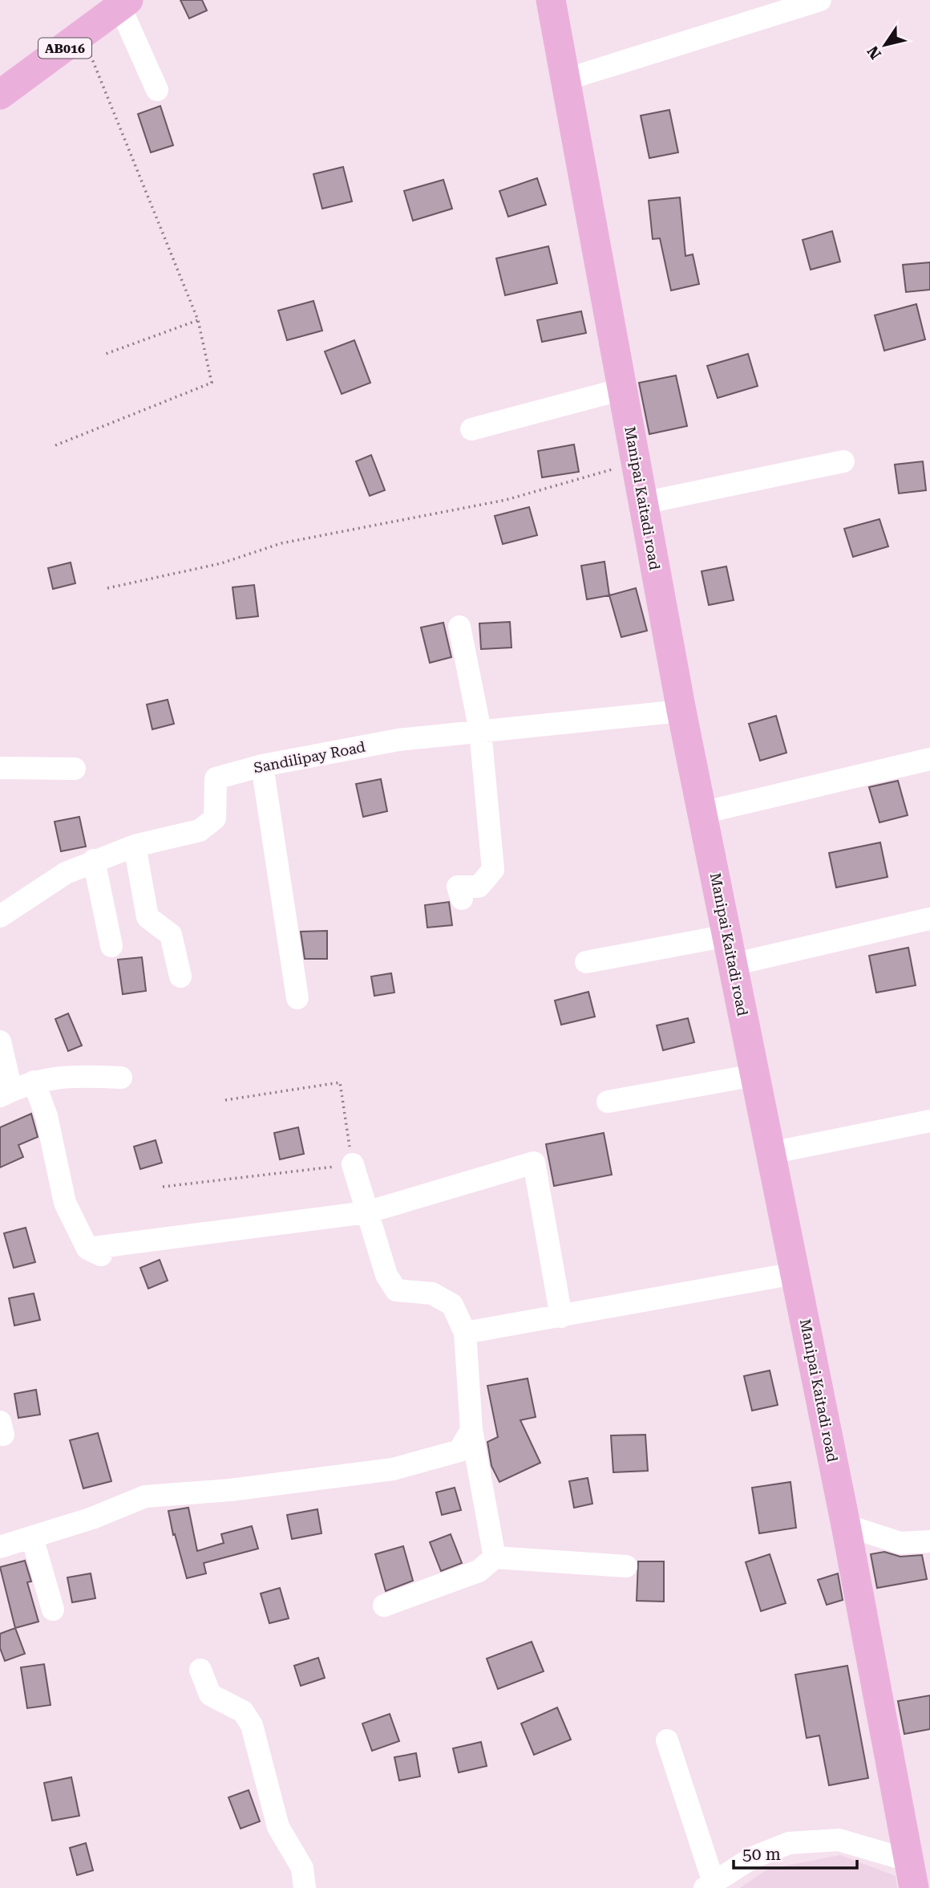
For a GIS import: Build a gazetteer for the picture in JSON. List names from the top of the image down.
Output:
{
  "streets": {
    "main road": ["AB016", "Manipai Kaitadi road"],
    "street": ["Sandilipay Road"]
  },
  "crossings": [
    ["Manipai Kaitadi road", "Sandilipay Road"]
  ],
  "scale_bar": "50 m",
  "north": "bottom left"
}
